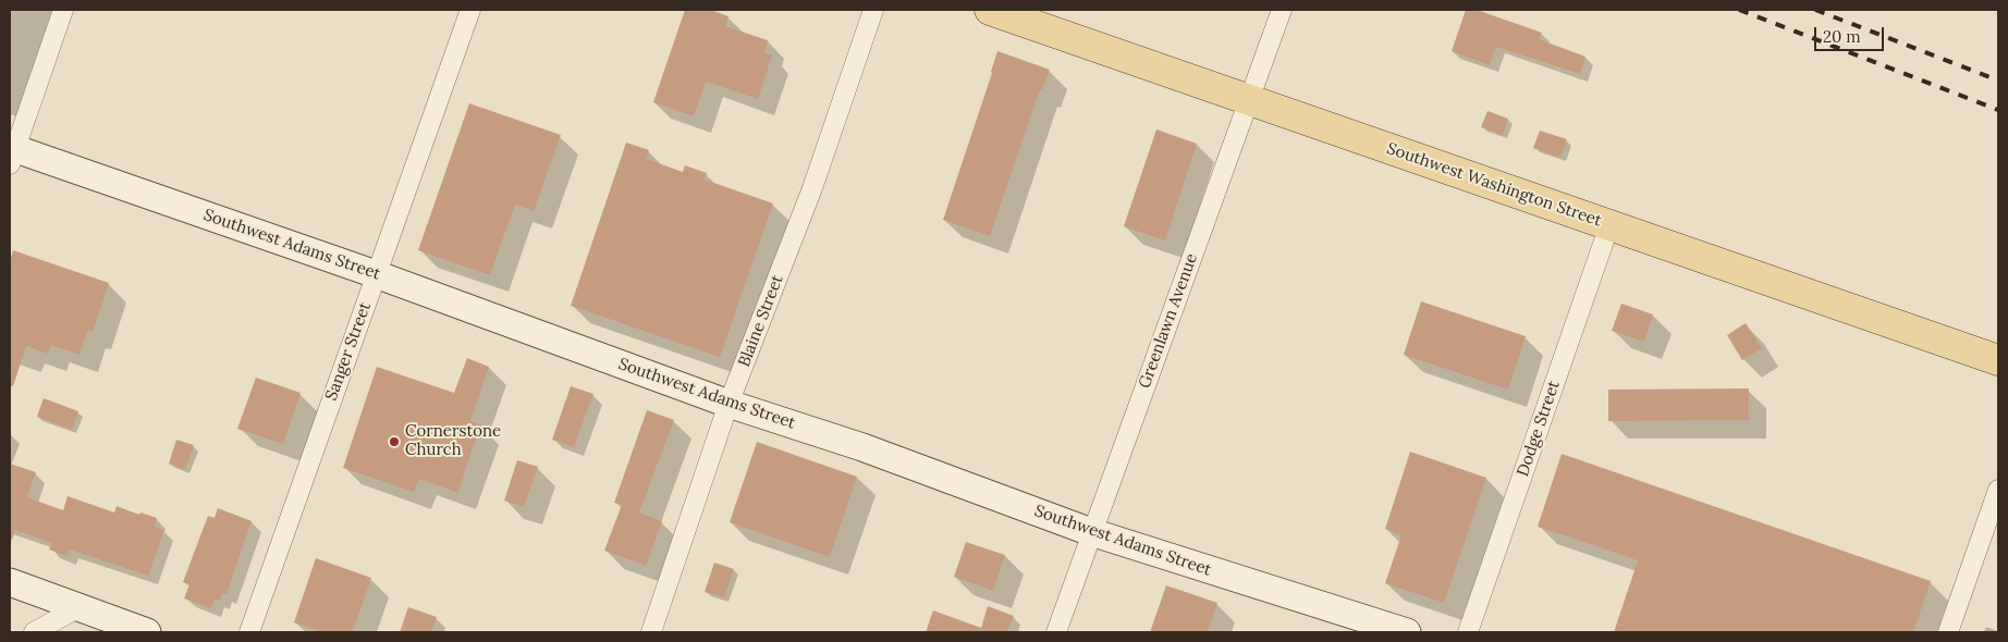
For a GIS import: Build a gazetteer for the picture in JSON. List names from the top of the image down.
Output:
{
  "streets": {
    "main road": ["Southwest Washington Street", "Southwest Adams Street"],
    "street": [
      "Blaine Street",
      "Greenlawn Avenue",
      "Sanger Street",
      "Dodge Street"
    ]
  },
  "crossings": [
    ["Southwest Washington Street", "Greenlawn Avenue"],
    ["Southwest Washington Street", "Dodge Street"],
    ["Southwest Adams Street", "Blaine Street"],
    ["Southwest Adams Street", "Greenlawn Avenue"],
    ["Southwest Adams Street", "Sanger Street"]
  ],
  "places": ["Cornerstone Church"],
  "scale_bar": "20 m"
}
